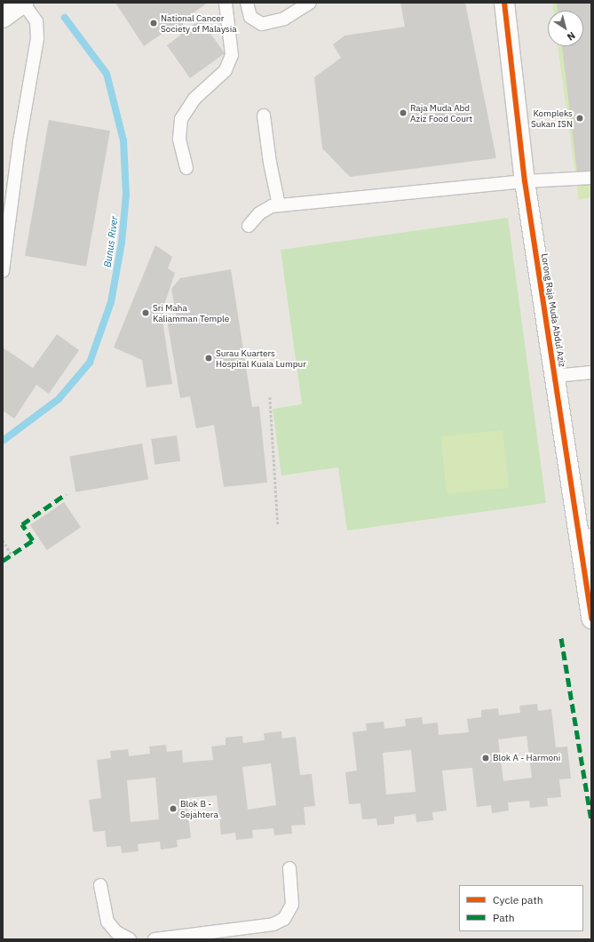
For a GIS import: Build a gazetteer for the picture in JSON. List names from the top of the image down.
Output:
{
  "streets": {
    "street": ["Lorong Raja Muda Abdul Aziz"]
  },
  "water": ["Bunus River"],
  "places": [
    "National Cancer Society of Malaysia",
    "Raja Muda Abd Aziz Food Court",
    "Kompleks Sukan ISN",
    "Sri Maha Kaliamman Temple",
    "Surau Kuarters Hospital Kuala Lumpur",
    "Blok A - Harmoni",
    "Blok B - Sejahtera"
  ],
  "legend": ["Cycle path", "Path"],
  "north": "bottom right"
}
